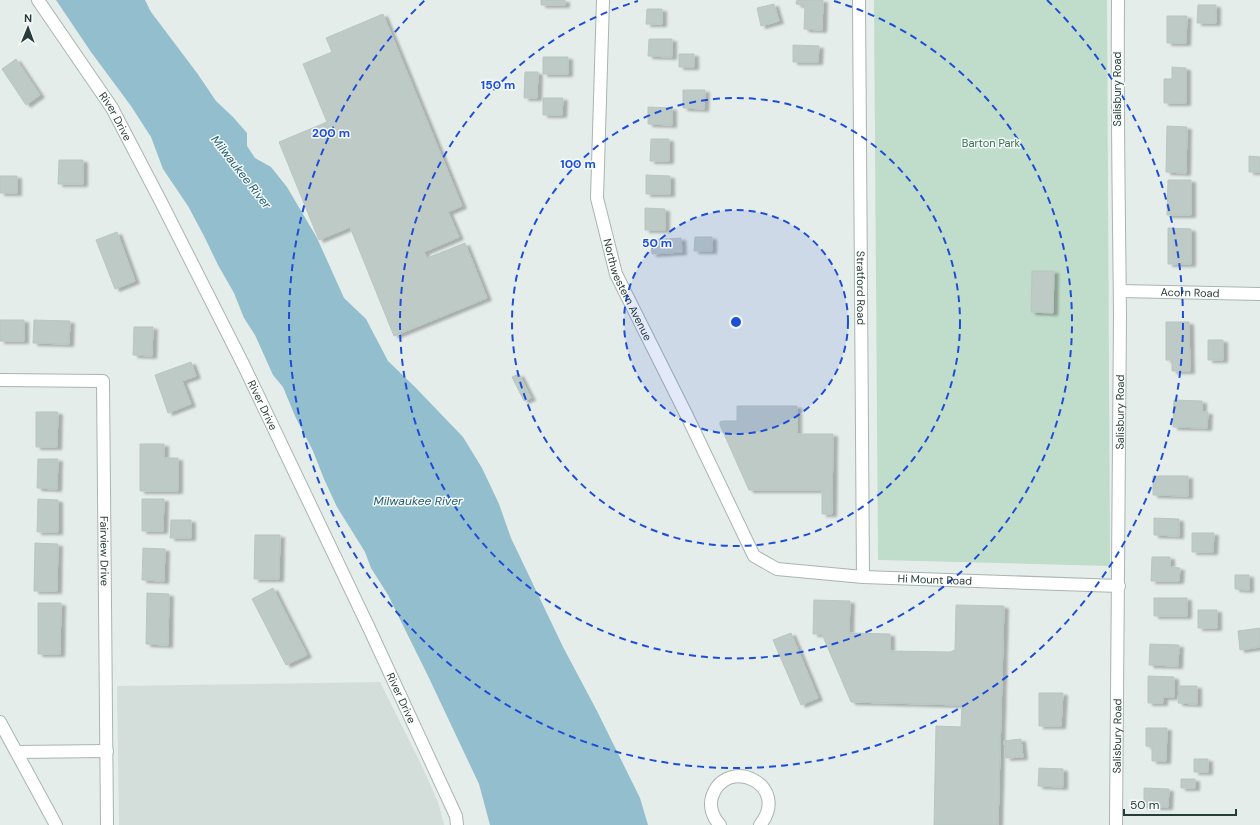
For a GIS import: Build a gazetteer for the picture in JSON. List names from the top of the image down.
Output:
{
  "streets": {
    "street": [
      "Salisbury Road",
      "River Drive",
      "Stratford Road",
      "Northwestern Avenue",
      "Acorn Road",
      "Fairview Drive",
      "Hi Mount Road"
    ]
  },
  "crossings": [
    ["Salisbury Road", "Acorn Road"],
    ["Salisbury Road", "Hi Mount Road"],
    ["Stratford Road", "Hi Mount Road"],
    ["Northwestern Avenue", "Hi Mount Road"]
  ],
  "water": ["Milwaukee River"],
  "parks": ["Barton Park"],
  "scale_bar": "50 m",
  "north": "top",
  "rings": [
    "150 m",
    "200 m",
    "100 m",
    "50 m"
  ]
}
